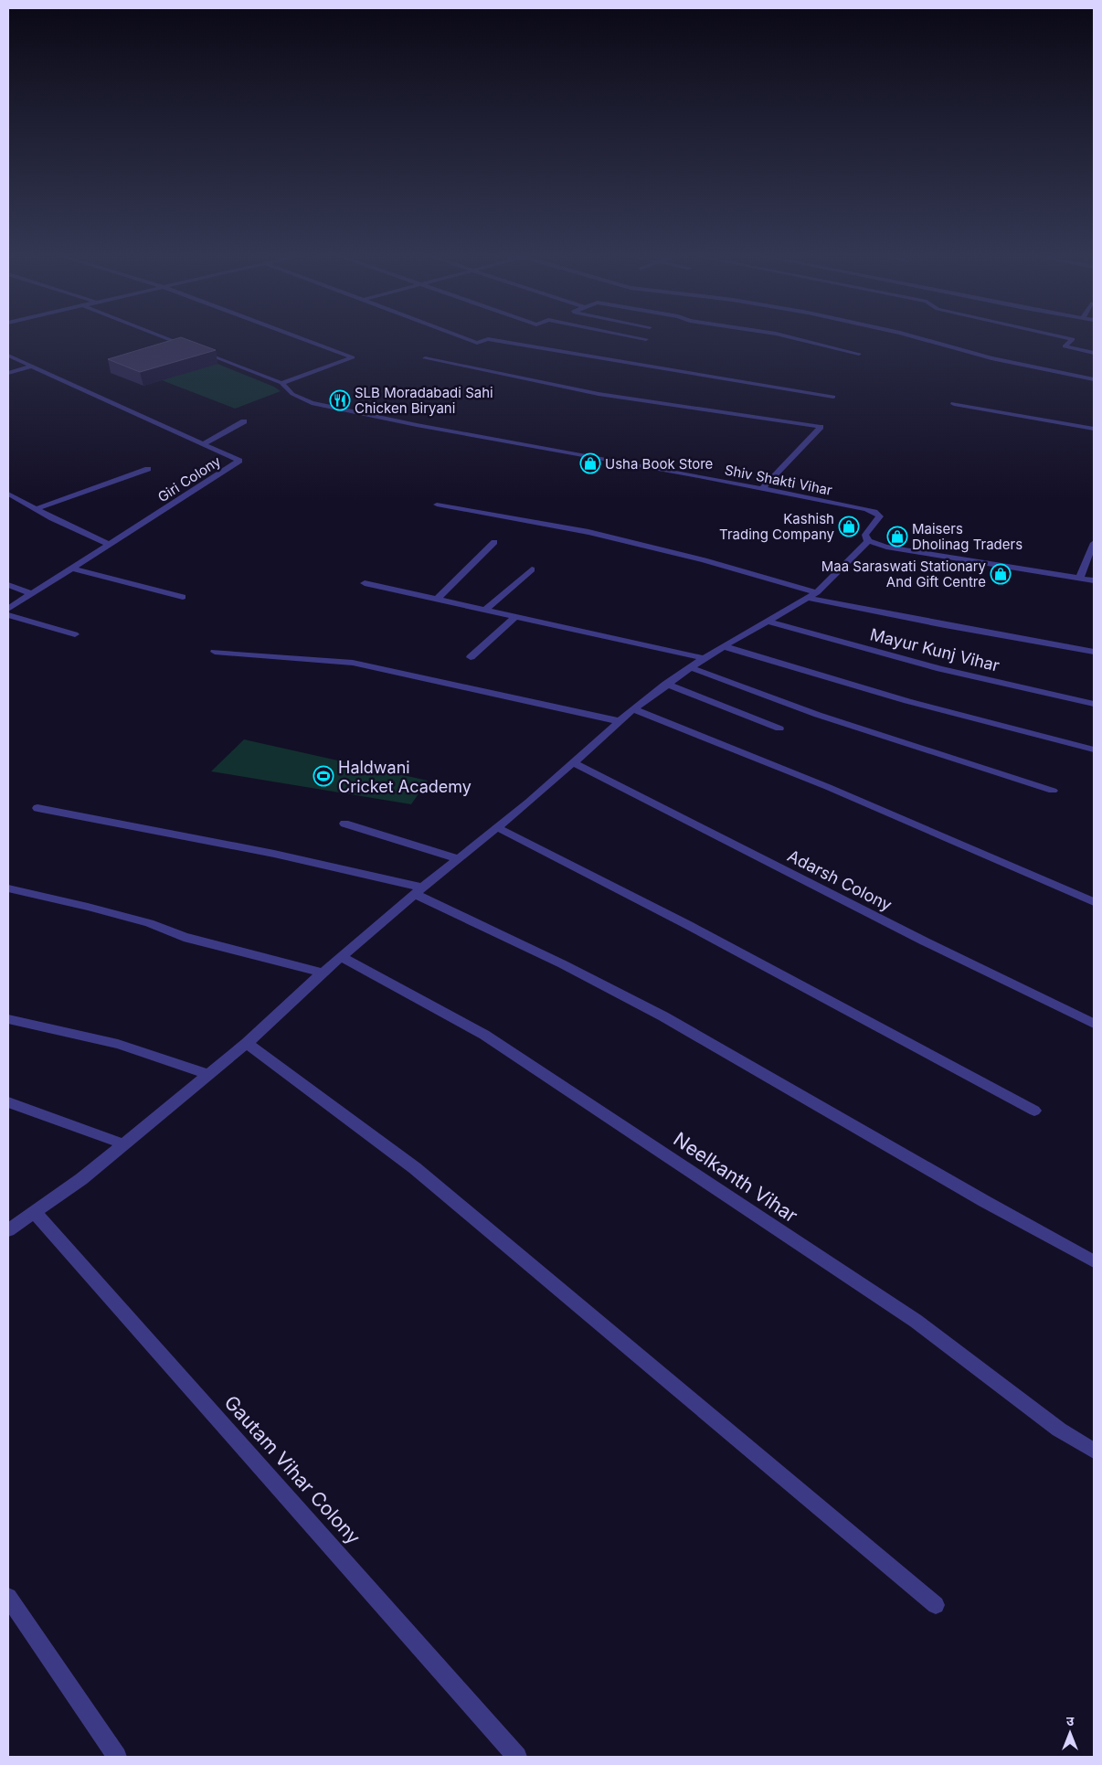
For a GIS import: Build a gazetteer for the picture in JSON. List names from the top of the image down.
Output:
{
  "streets": {
    "street": [
      "Giri Colony",
      "Shiv Shakti Vihar",
      "Mayur Kunj Vihar",
      "Adarsh Colony",
      "Neelkanth Vihar",
      "Gautam Vihar Colony"
    ]
  },
  "places": {
    "restaurant": ["SLB Moradabadi Sahi Chicken Biryani"],
    "shop": [
      "Usha Book Store",
      "Kashish Trading Company",
      "Maisers Dholinag Traders",
      "Maa Saraswati Stationary And Gift Centre"
    ],
    "sports": ["Haldwani Cricket Academy"]
  },
  "north": "top"
}
